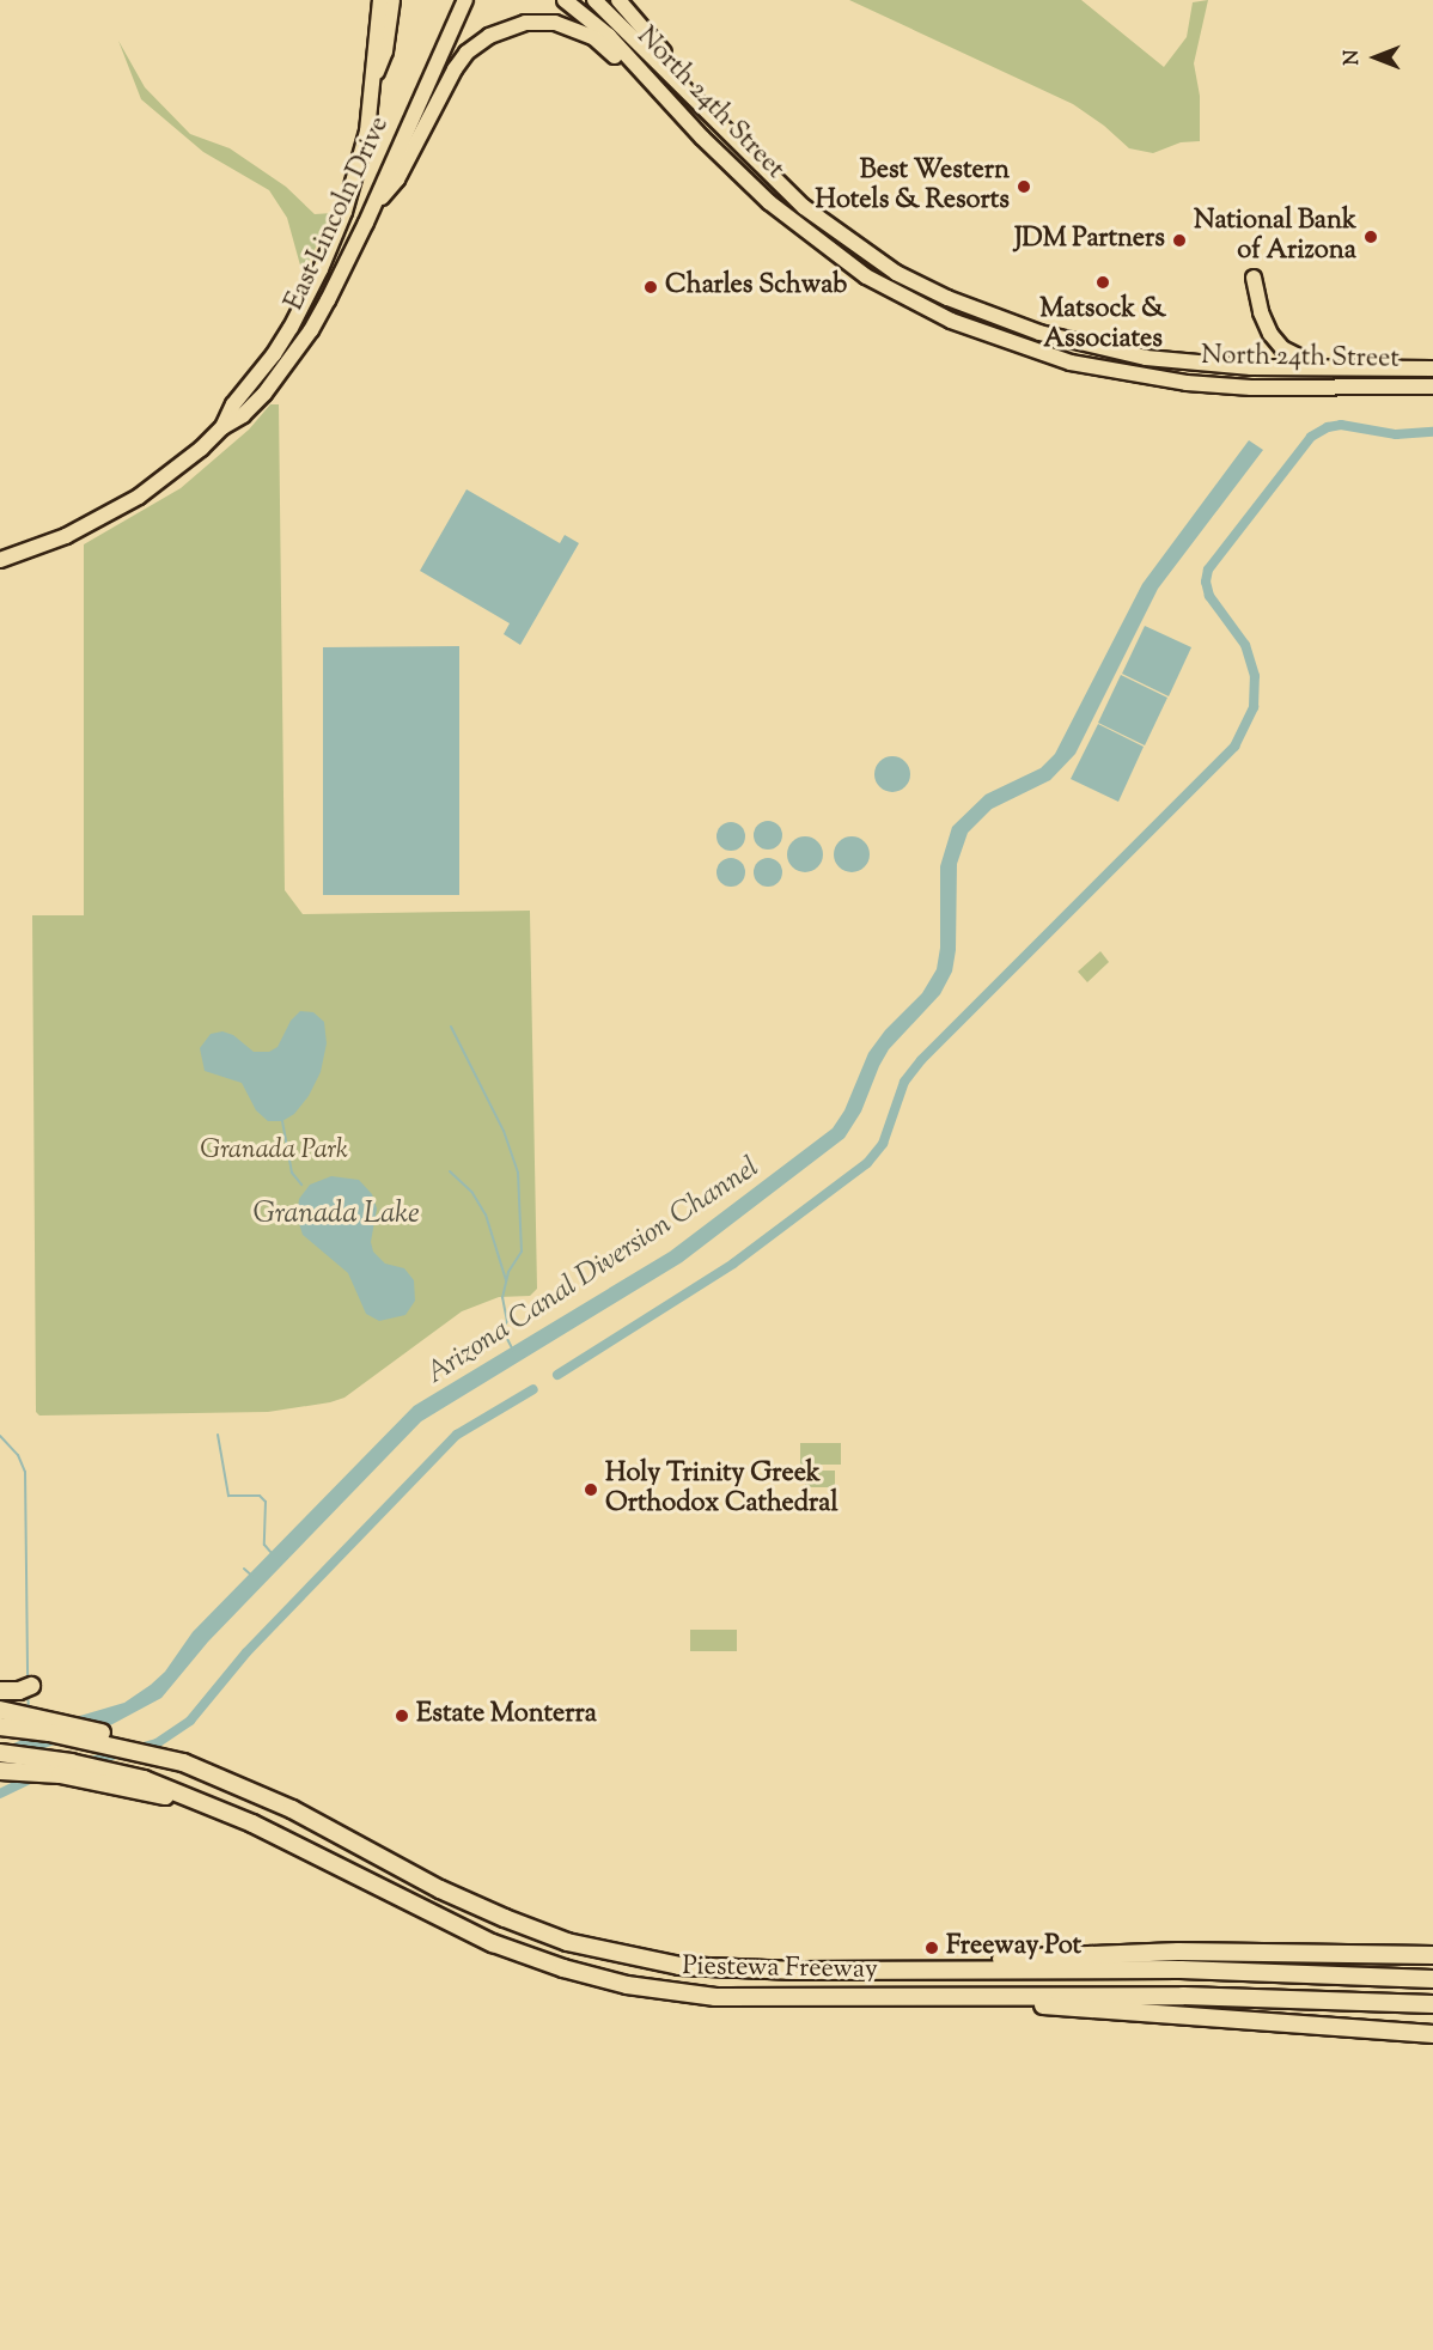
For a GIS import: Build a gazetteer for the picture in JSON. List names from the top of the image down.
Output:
{
  "streets": {
    "highway": ["Piestewa Freeway"],
    "main road": ["North 24th Street", "East Lincoln Drive"]
  },
  "water": ["Granada Lake", "Arizona Canal Diversion Channel"],
  "parks": ["Granada Park"],
  "places": [
    "Best Western Hotels & Resorts",
    "National Bank of Arizona",
    "JDM Partners",
    "Matsock & Associates",
    "Charles Schwab",
    "Holy Trinity Greek Orthodox Cathedral",
    "Estate Monterra",
    "Freeway Pot"
  ],
  "north": "left"
}
